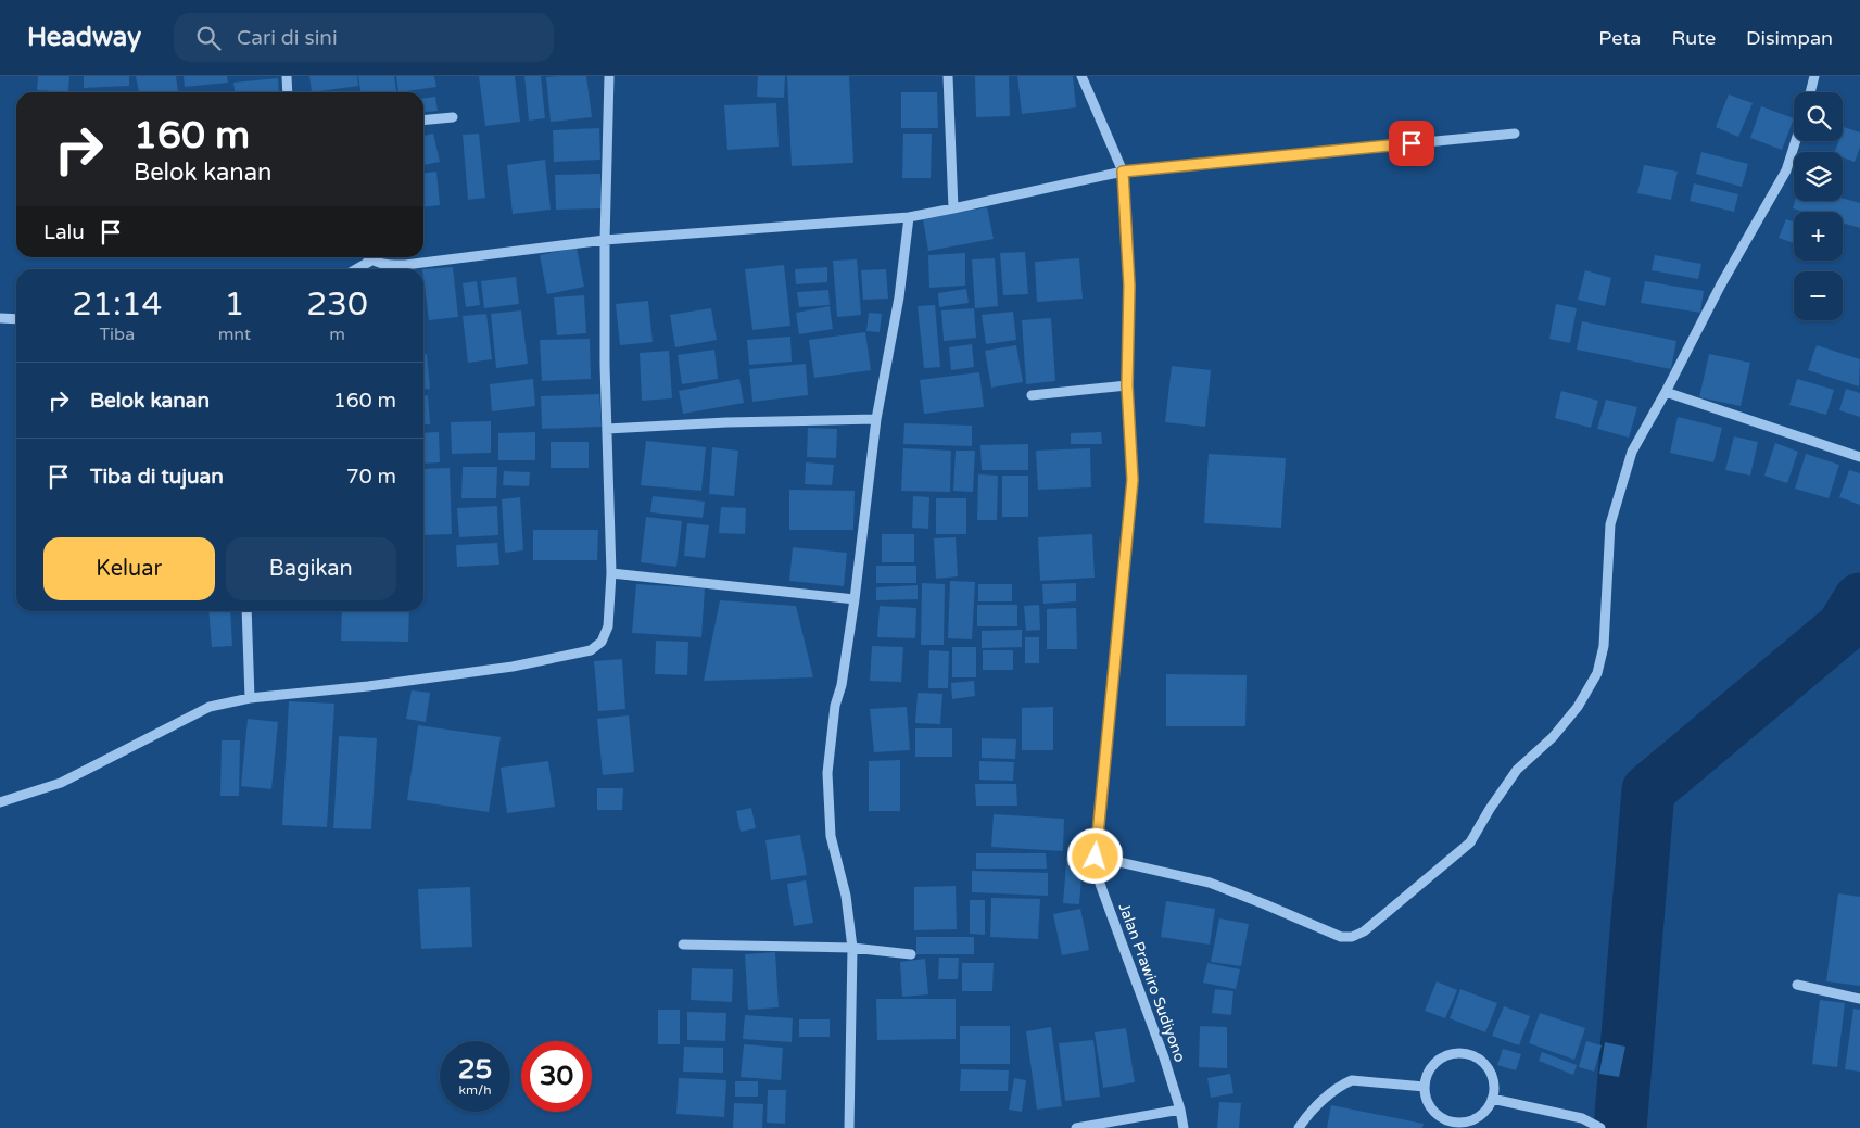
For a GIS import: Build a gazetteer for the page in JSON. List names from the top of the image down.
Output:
{
  "streets": {
    "street": ["Jalan Prawiro Sudiyono"]
  },
  "page": {
    "header": "Headway",
    "search": "Cari di sini",
    "nav": ["Peta", "Rute", "Disimpan"],
    "map_buttons": ["+", "−"],
    "turn": ["160 m", "Belok kanan"],
    "then": "Lalu",
    "eta": [
      "21:14",
      "Tiba",
      "1",
      "mnt",
      "230",
      "m"
    ],
    "list": [
      {
        "name": "Belok kanan",
        "value": "160 m"
      },
      {
        "name": "Tiba di tujuan",
        "value": "70 m"
      }
    ],
    "buttons": ["Keluar", "Bagikan"],
    "speed": "25 km/h",
    "limit": "30"
  }
}
